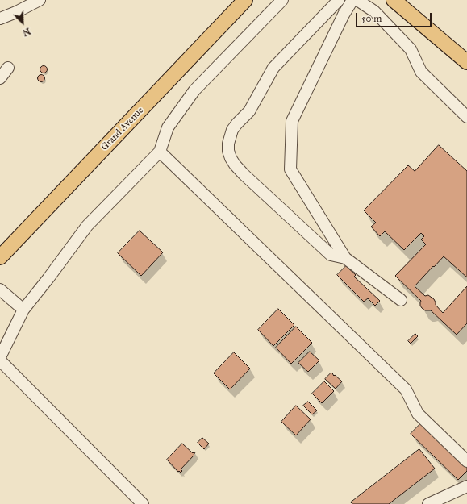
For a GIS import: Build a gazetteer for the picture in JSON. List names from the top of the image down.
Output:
{
  "streets": {
    "main road": ["Grand Avenue"]
  },
  "scale_bar": "50 m",
  "north": "bottom right"
}
